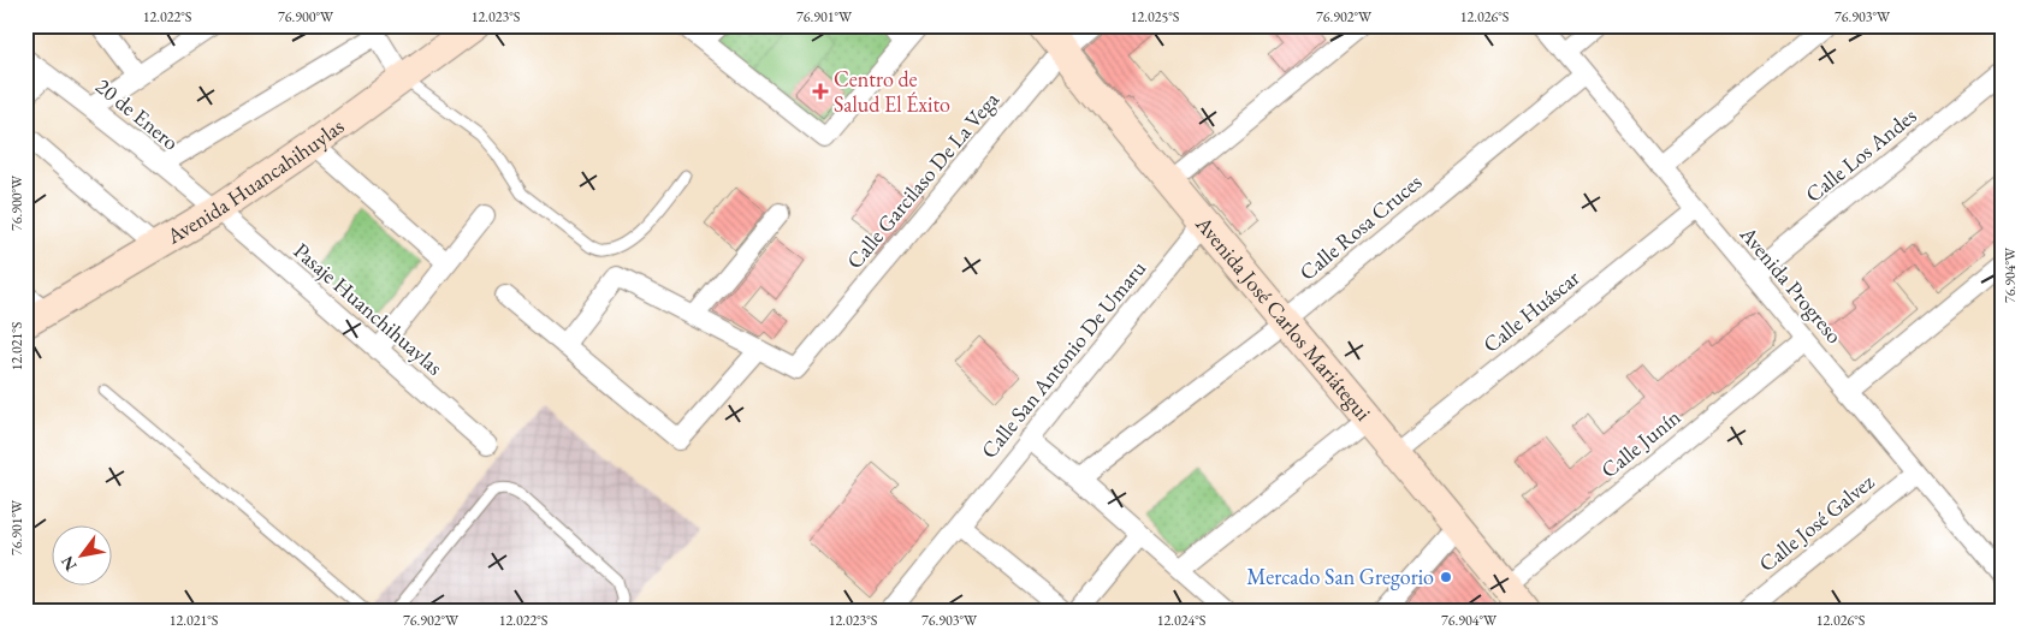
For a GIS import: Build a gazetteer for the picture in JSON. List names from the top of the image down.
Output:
{
  "streets": {
    "street": [
      "20 de Enero",
      "Calle Los Andes",
      "Avenida Huancahihuylas",
      "Calle Garcilaso De La Vega",
      "Calle Rosa Cruces",
      "Avenida Progreso",
      "Pasaje Huanchihuaylas",
      "Calle Huáscar",
      "Avenida José Carlos Mariátegui",
      "Calle San Antonio De Umaru",
      "Calle Junín",
      "Calle José Galvez"
    ]
  },
  "crossings": [
    ["20 de Enero", "Avenida Huancahihuylas"],
    ["20 de Enero", "Pasaje Huanchihuaylas"],
    ["Calle Los Andes", "Avenida Progreso"],
    ["Avenida Huancahihuylas", "Pasaje Huanchihuaylas"],
    ["Calle Garcilaso De La Vega", "Avenida José Carlos Mariátegui"],
    ["Calle Rosa Cruces", "Avenida Progreso"],
    ["Calle Rosa Cruces", "Avenida José Carlos Mariátegui"],
    ["Avenida Progreso", "Calle Huáscar"],
    ["Avenida Progreso", "Calle Junín"],
    ["Avenida Progreso", "Calle José Galvez"],
    ["Calle Huáscar", "Avenida José Carlos Mariátegui"],
    ["Avenida José Carlos Mariátegui", "Calle San Antonio De Umaru"],
    ["Avenida José Carlos Mariátegui", "Calle Junín"]
  ],
  "places": {
    "health": ["Centro de Salud El Éxito"],
    "other": ["Mercado San Gregorio"]
  },
  "north": "bottom left",
  "coordinates": [
    "12.022°S",
    "76.900°W",
    "12.023°S",
    "76.901°W",
    "12.025°S",
    "76.902°W",
    "12.026°S",
    "76.903°W",
    "76.904°W",
    "12.021°S",
    "12.024°S"
  ]
}
